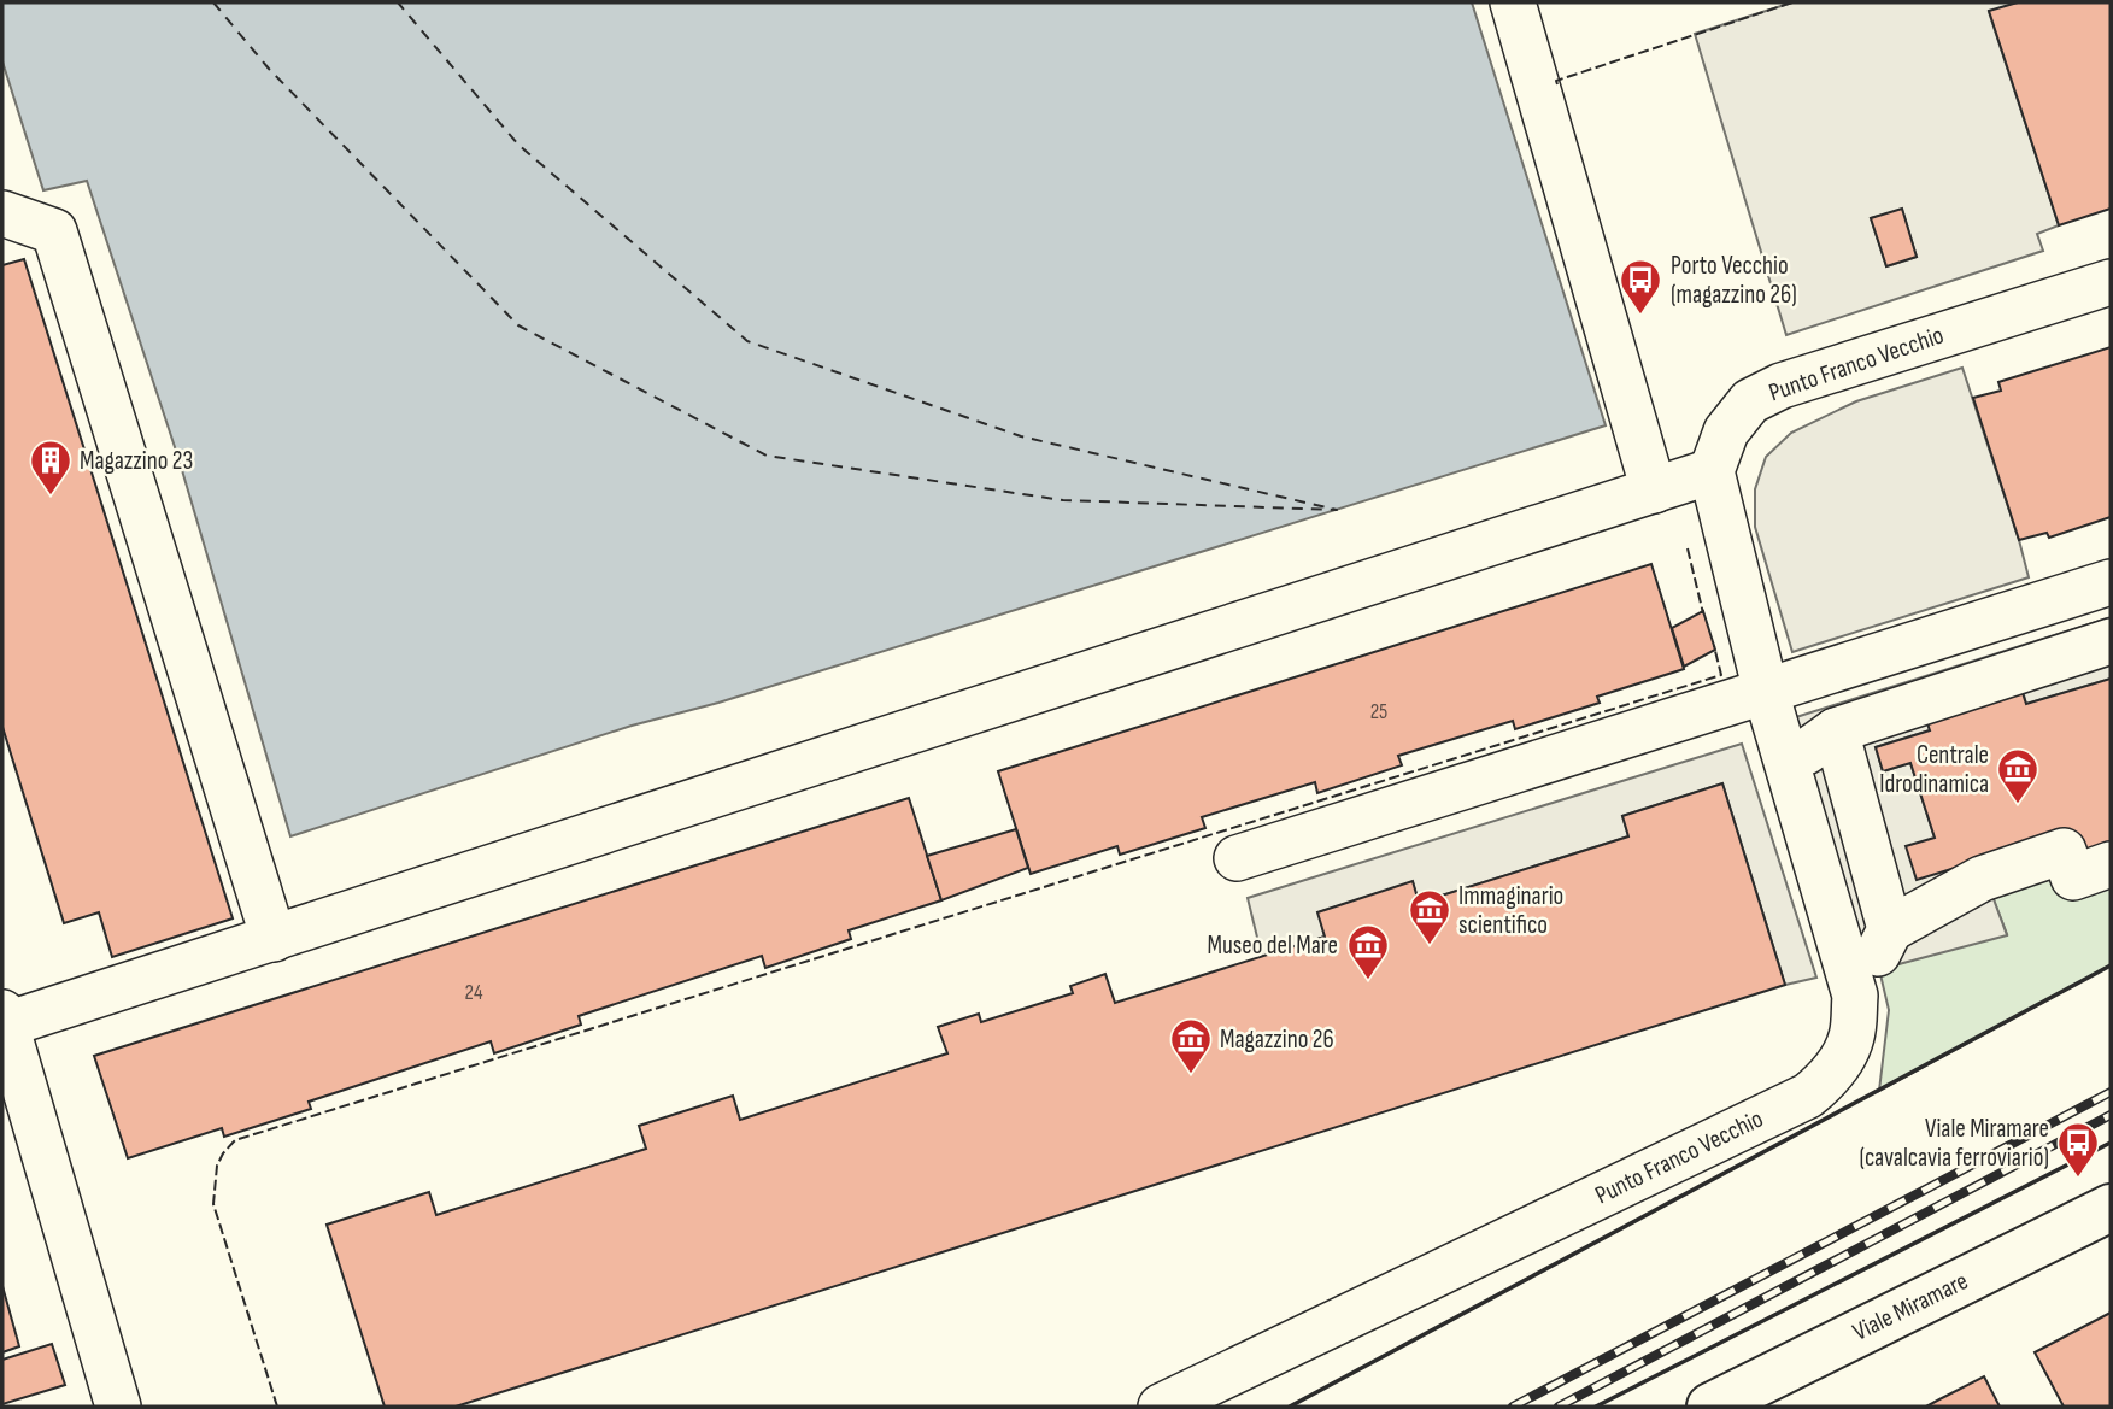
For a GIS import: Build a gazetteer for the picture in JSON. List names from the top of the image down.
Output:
{
  "streets": {
    "main road": ["Viale Miramare"],
    "street": ["Punto Franco Vecchio"]
  },
  "places": {
    "bus stop": ["Porto Vecchio (magazzino 26)", "Viale Miramare (cavalcavia ferroviario)"],
    "building": ["Magazzino 23"],
    "museum": [
      "Centrale Idrodinamica",
      "Immaginario scientifico",
      "Museo del Mare",
      "Magazzino 26"
    ]
  },
  "house_numbers": ["25", "24"]
}
